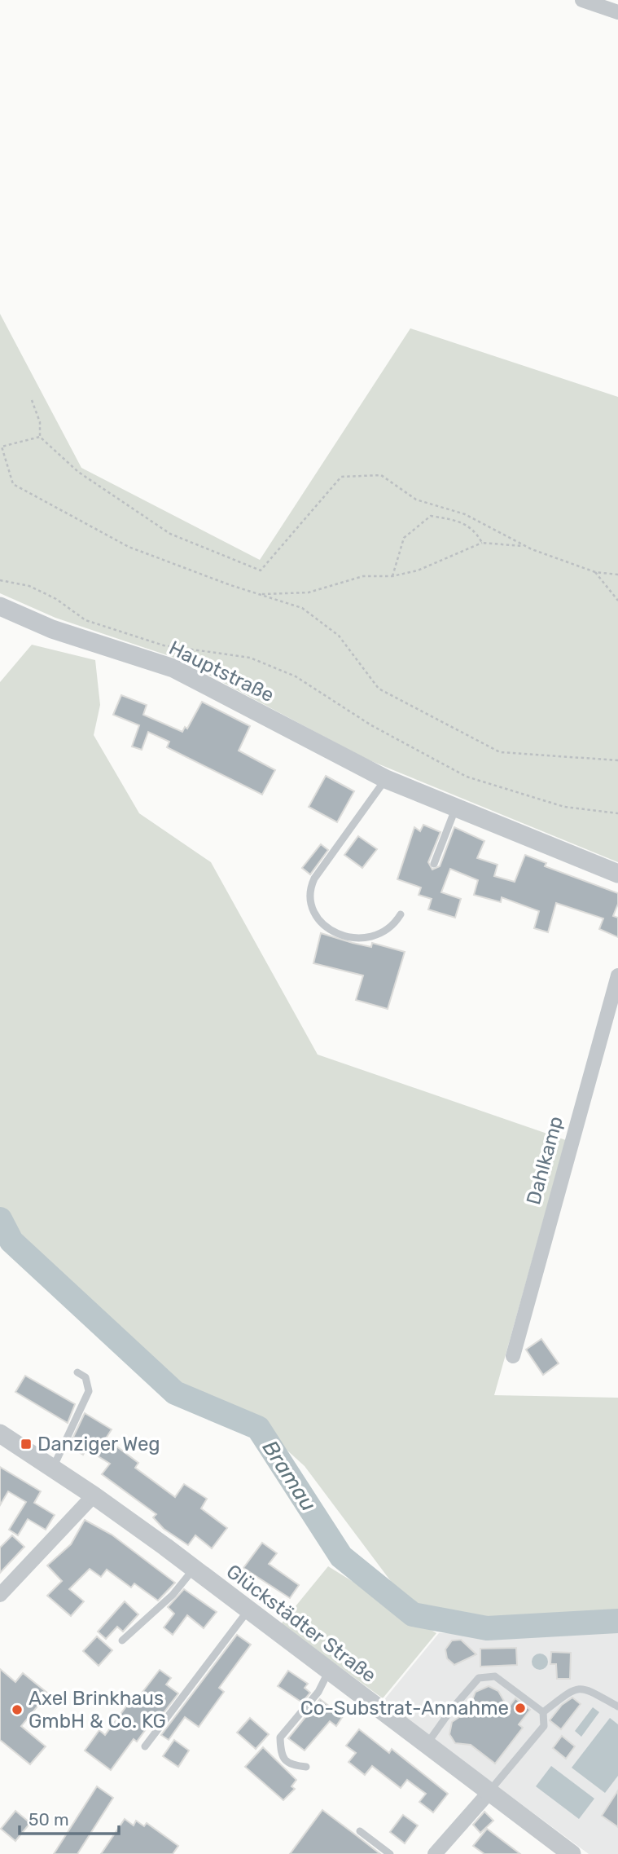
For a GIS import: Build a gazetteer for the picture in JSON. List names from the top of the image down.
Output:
{
  "streets": {
    "street": ["Hauptstraße", "Dahlkamp", "Glückstädter Straße"]
  },
  "water": ["Bramau"],
  "places": {
    "transit": ["Danziger Weg"],
    "other": ["Co-Substrat-Annahme", "Axel Brinkhaus GmbH & Co. KG"]
  },
  "scale_bar": "50 m"
}
